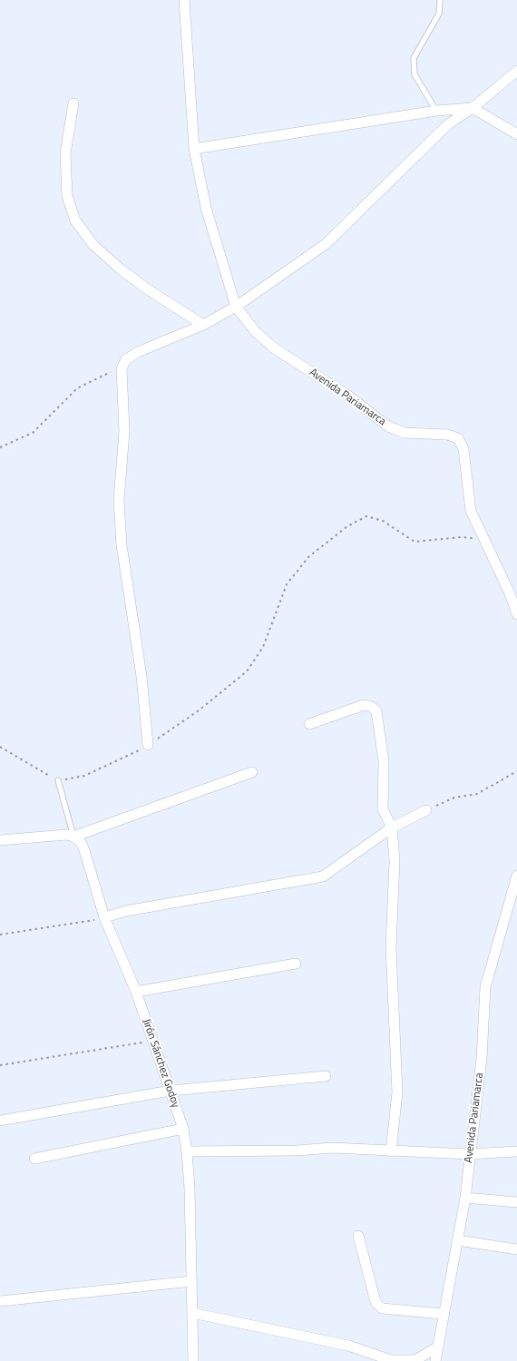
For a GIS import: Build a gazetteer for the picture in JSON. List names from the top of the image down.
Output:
{
  "streets": {
    "street": ["Avenida Pariamarca", "Jirón Sánchez Godoy"]
  }
}
